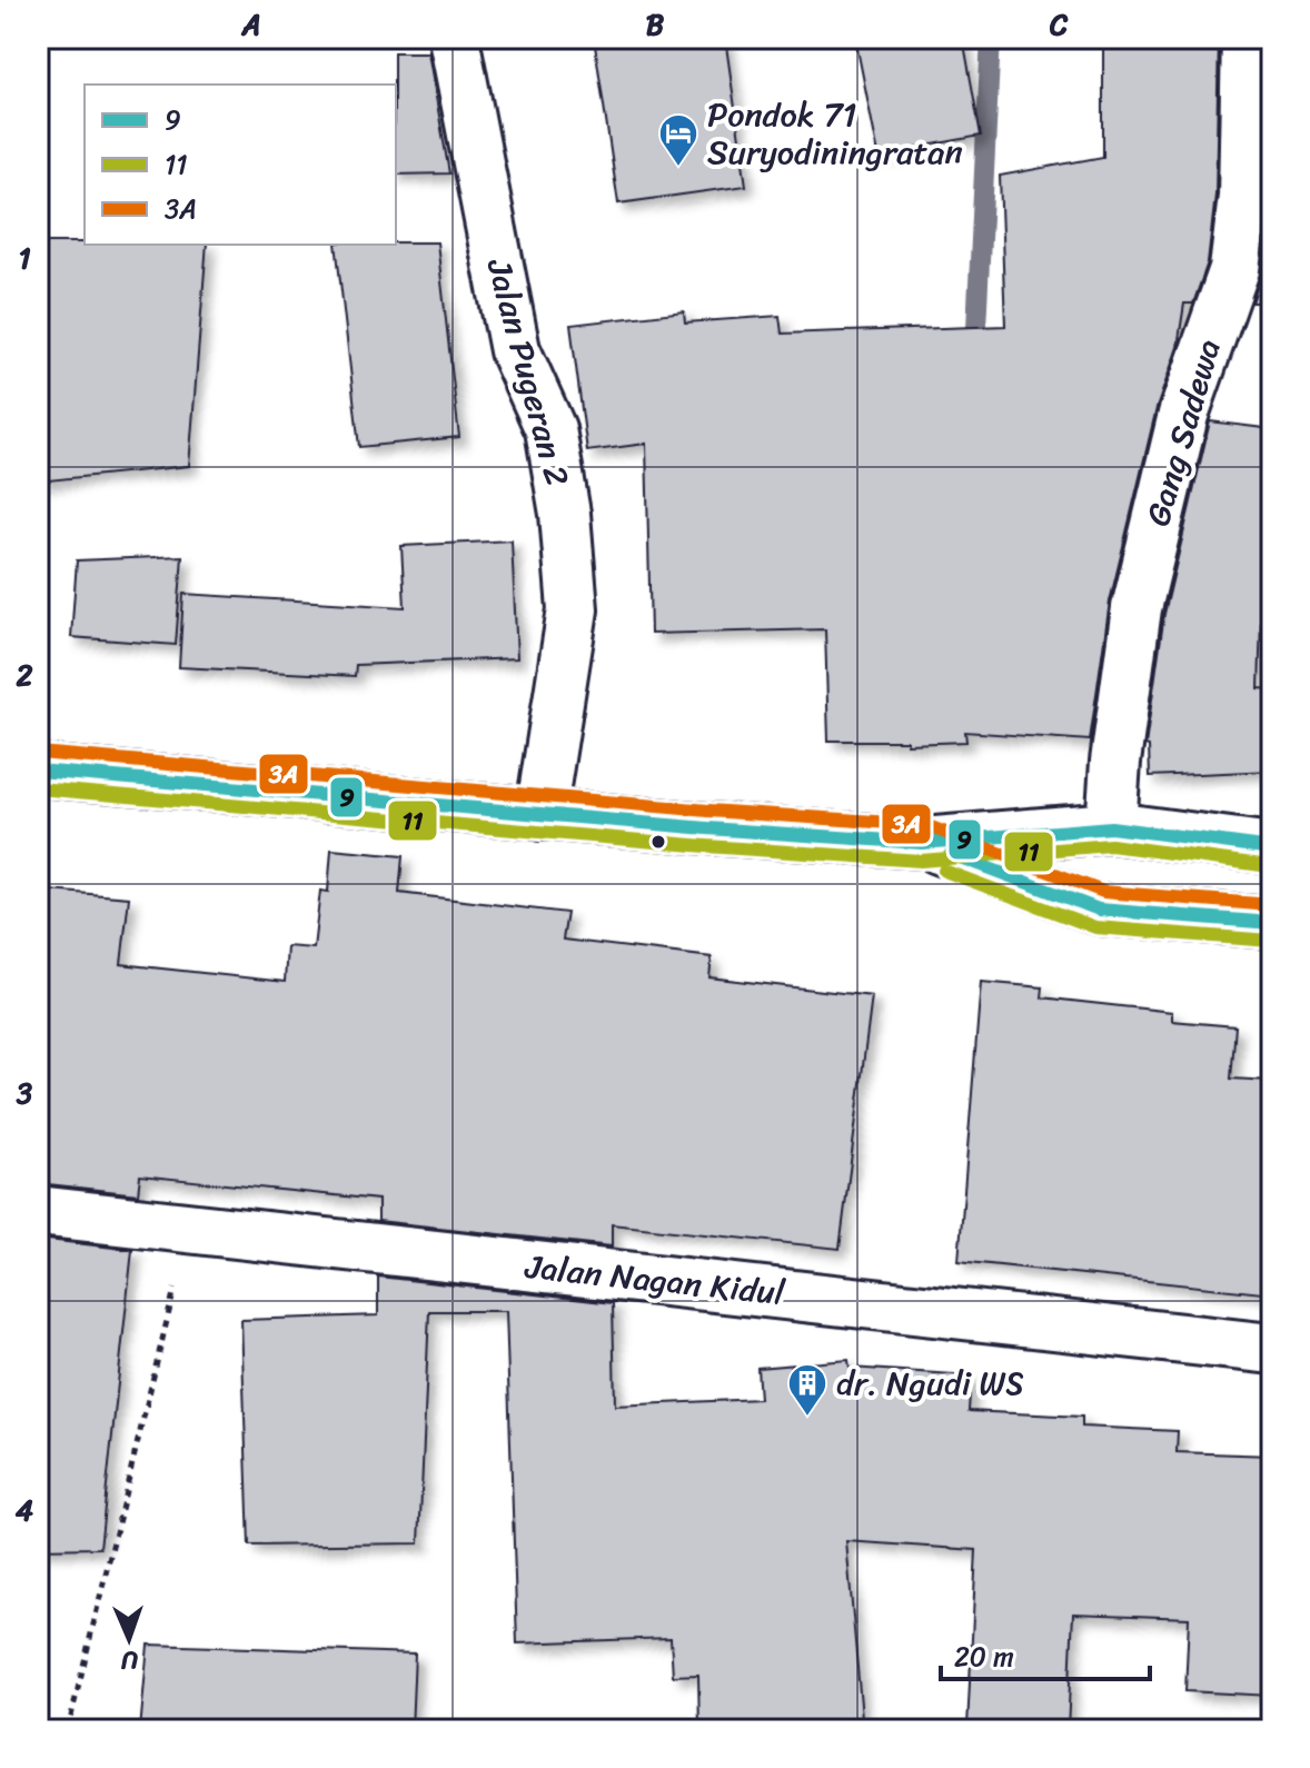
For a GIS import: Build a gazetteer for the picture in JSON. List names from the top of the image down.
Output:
{
  "streets": {
    "street": ["Jalan Pugeran 2", "Gang Sadewa", "Jalan Nagan Kidul"]
  },
  "places": {
    "hotel": ["Pondok 71 Suryodiningratan"],
    "building": ["dr. Ngudi WS"]
  },
  "lines": ["transit line 3A", "transit line 9", "transit line 11"],
  "legend": ["9", "11", "3A"],
  "scale_bar": "20 m",
  "north": "bottom",
  "grid": {
    "columns": ["A", "B", "C"],
    "rows": [
      "1",
      "2",
      "3",
      "4"
    ]
  }
}
